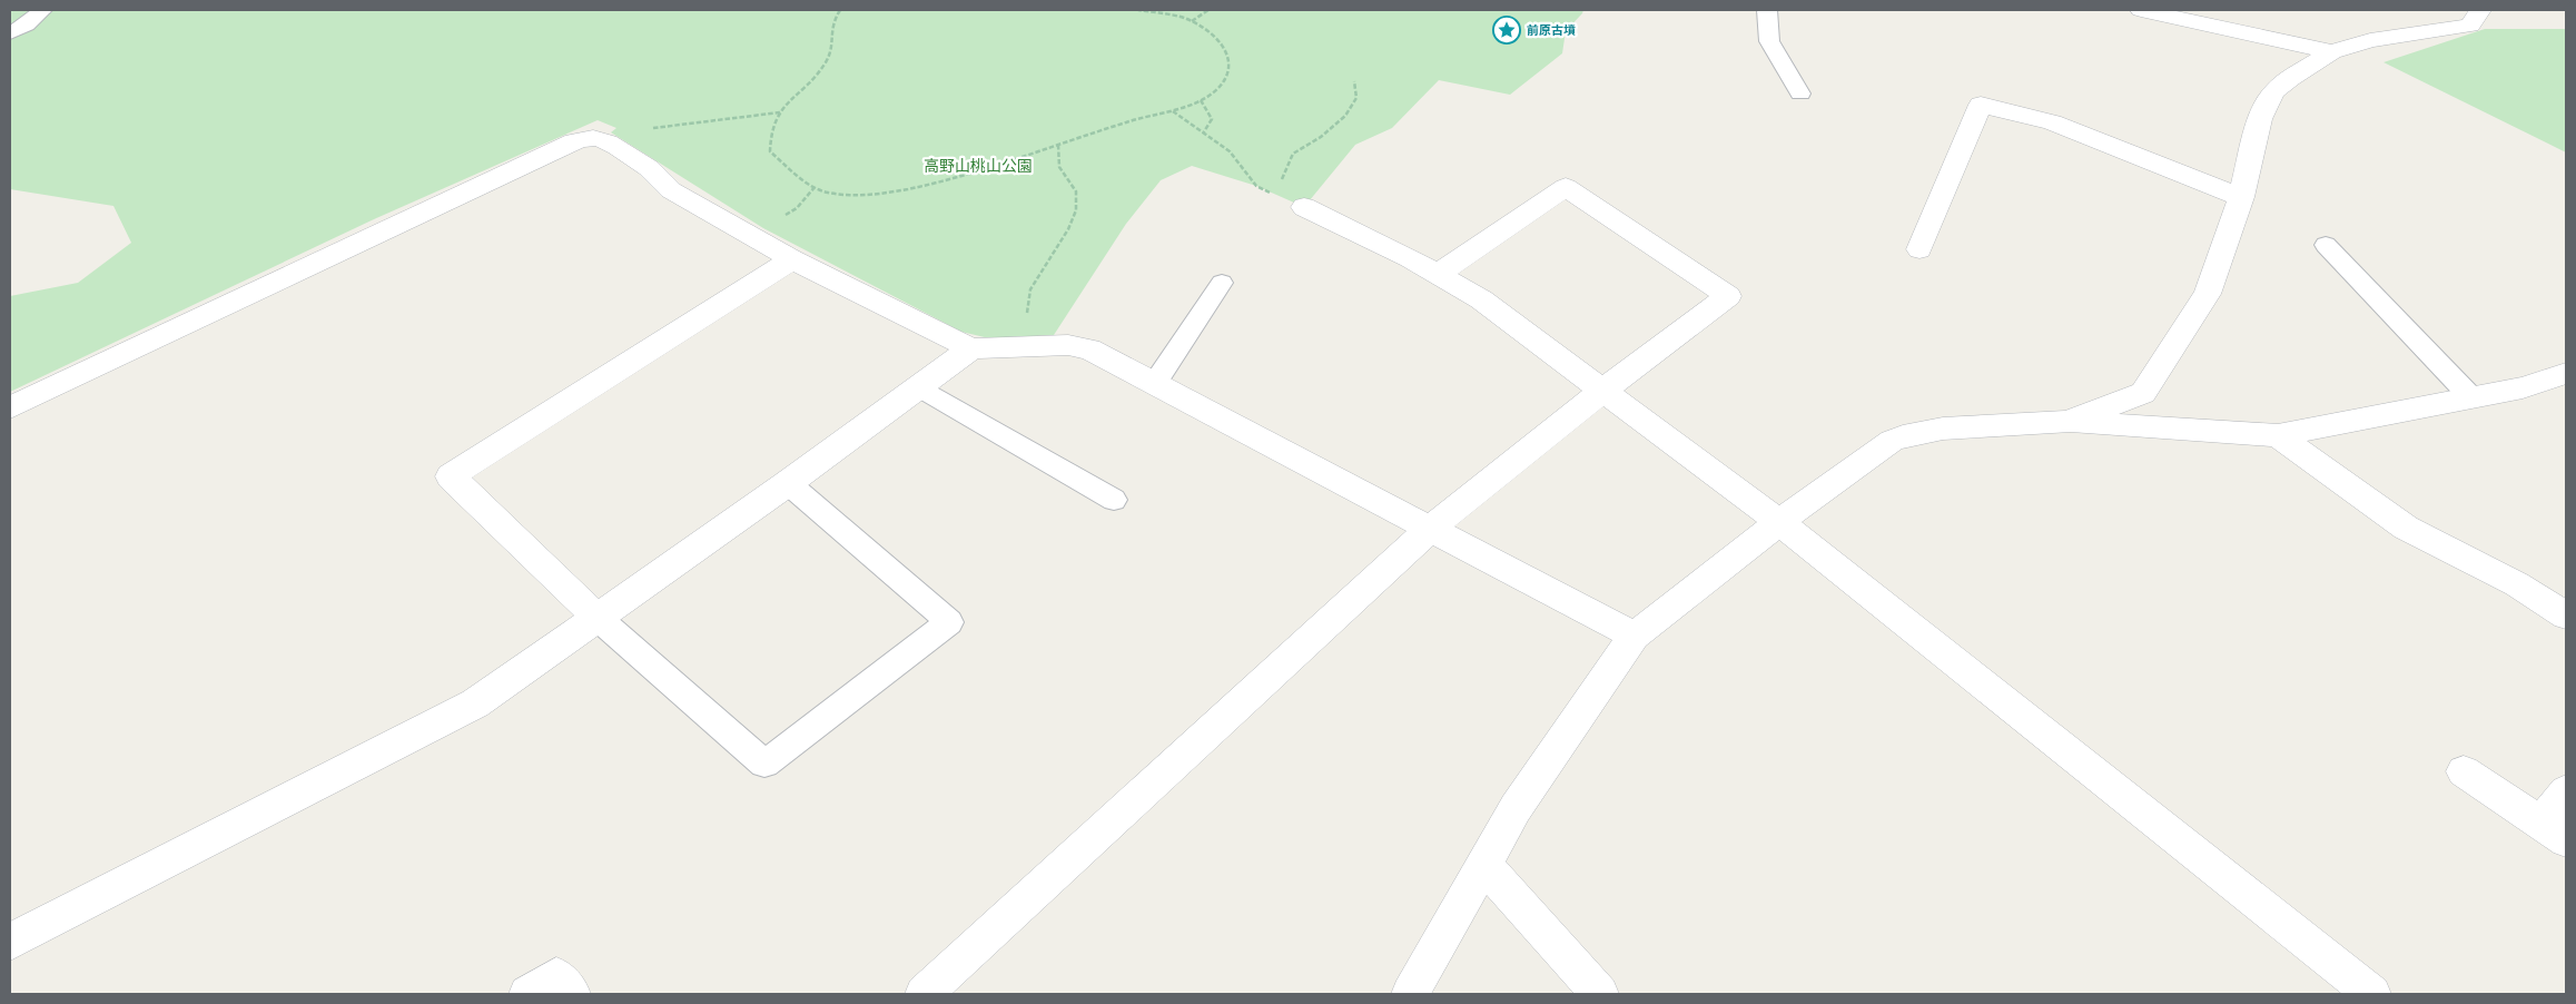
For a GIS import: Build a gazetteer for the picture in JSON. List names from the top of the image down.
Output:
{
  "parks": ["高野山桃山公園"],
  "places": {
    "place": ["前原古墳"]
  }
}
